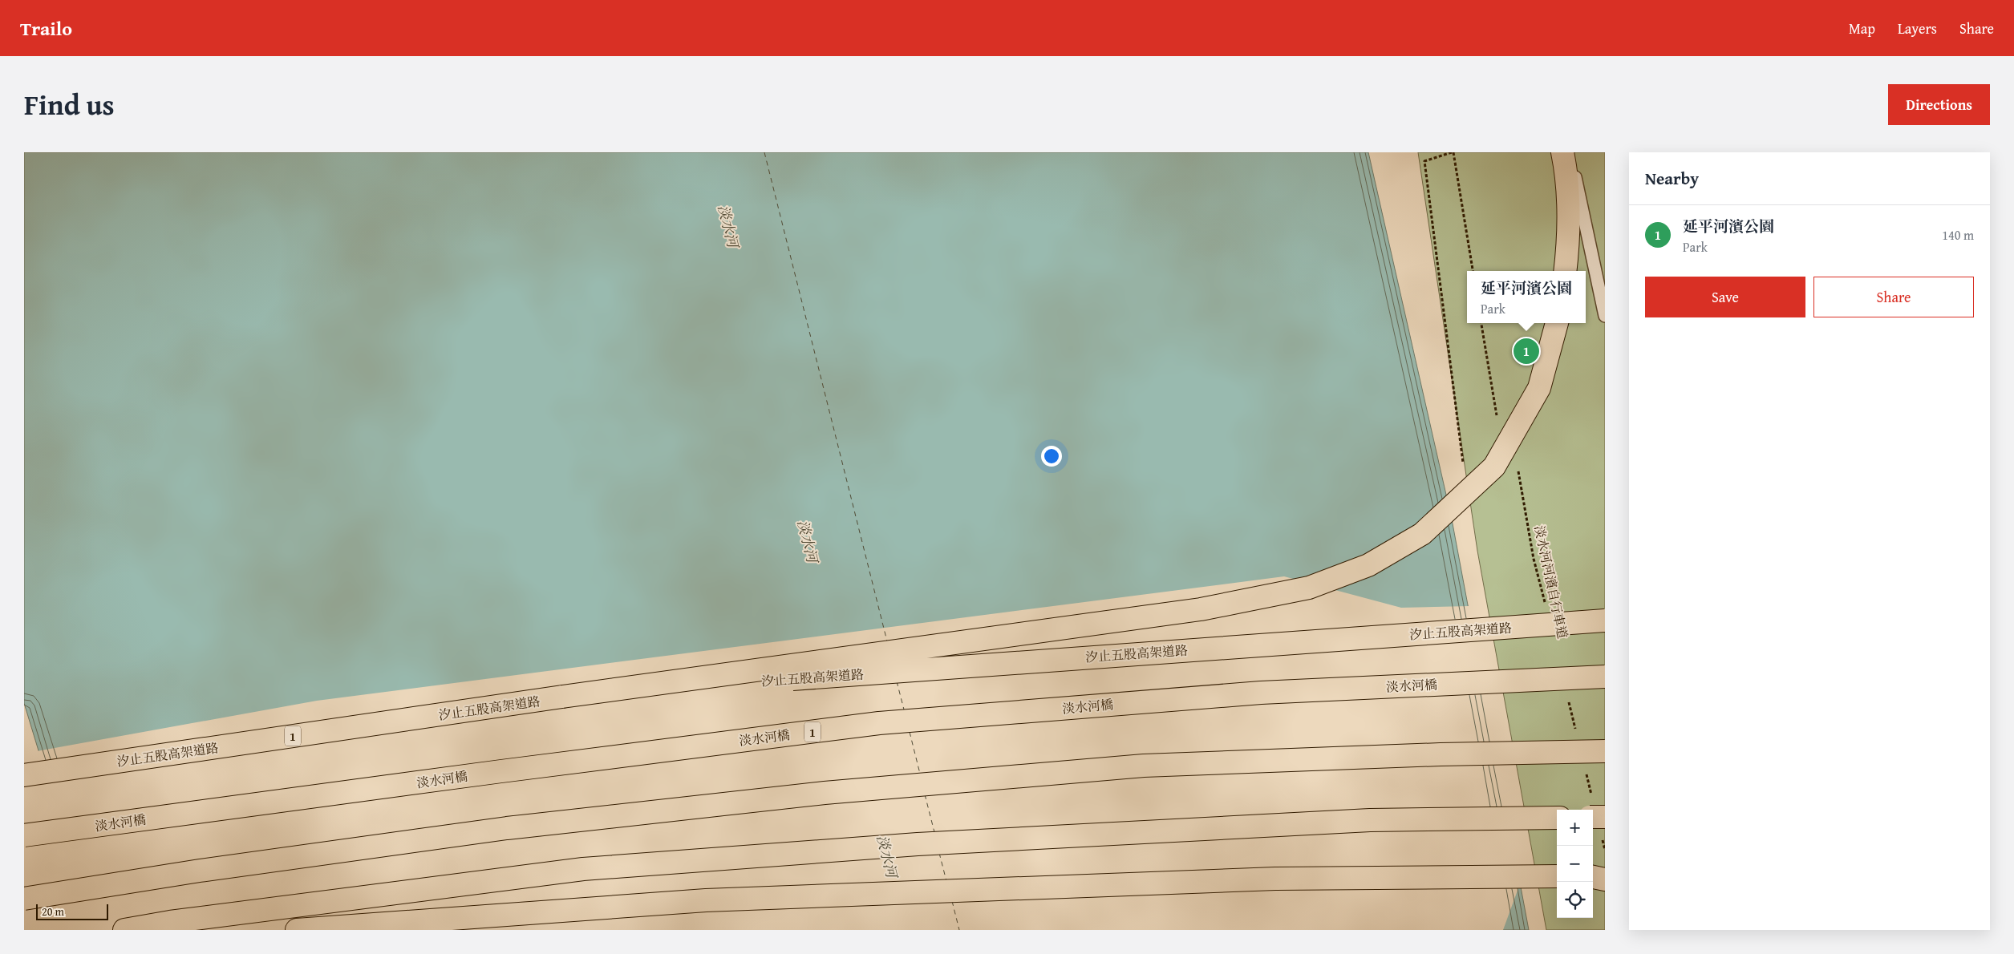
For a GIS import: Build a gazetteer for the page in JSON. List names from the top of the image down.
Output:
{
  "streets": {
    "highway": ["汐止五股高架道路", "淡水河橋", "1"],
    "path": ["淡水河河濱自行車道"]
  },
  "water": ["淡水河"],
  "scale_bar": "20 m",
  "page": {
    "header": "Trailo",
    "nav": ["Map", "Layers", "Share"],
    "title": "Find us",
    "buttons": [
      "Directions",
      ["Save", "Share"]
    ],
    "heading": "Nearby",
    "list": [
      {
        "mark": "1",
        "name": "延平河濱公園",
        "note": "Park",
        "value": "140 m"
      }
    ],
    "popup": ["延平河濱公園", "Park"],
    "pins": "1",
    "map_buttons": ["+", "−"],
    "scale": "20 m"
  }
}
